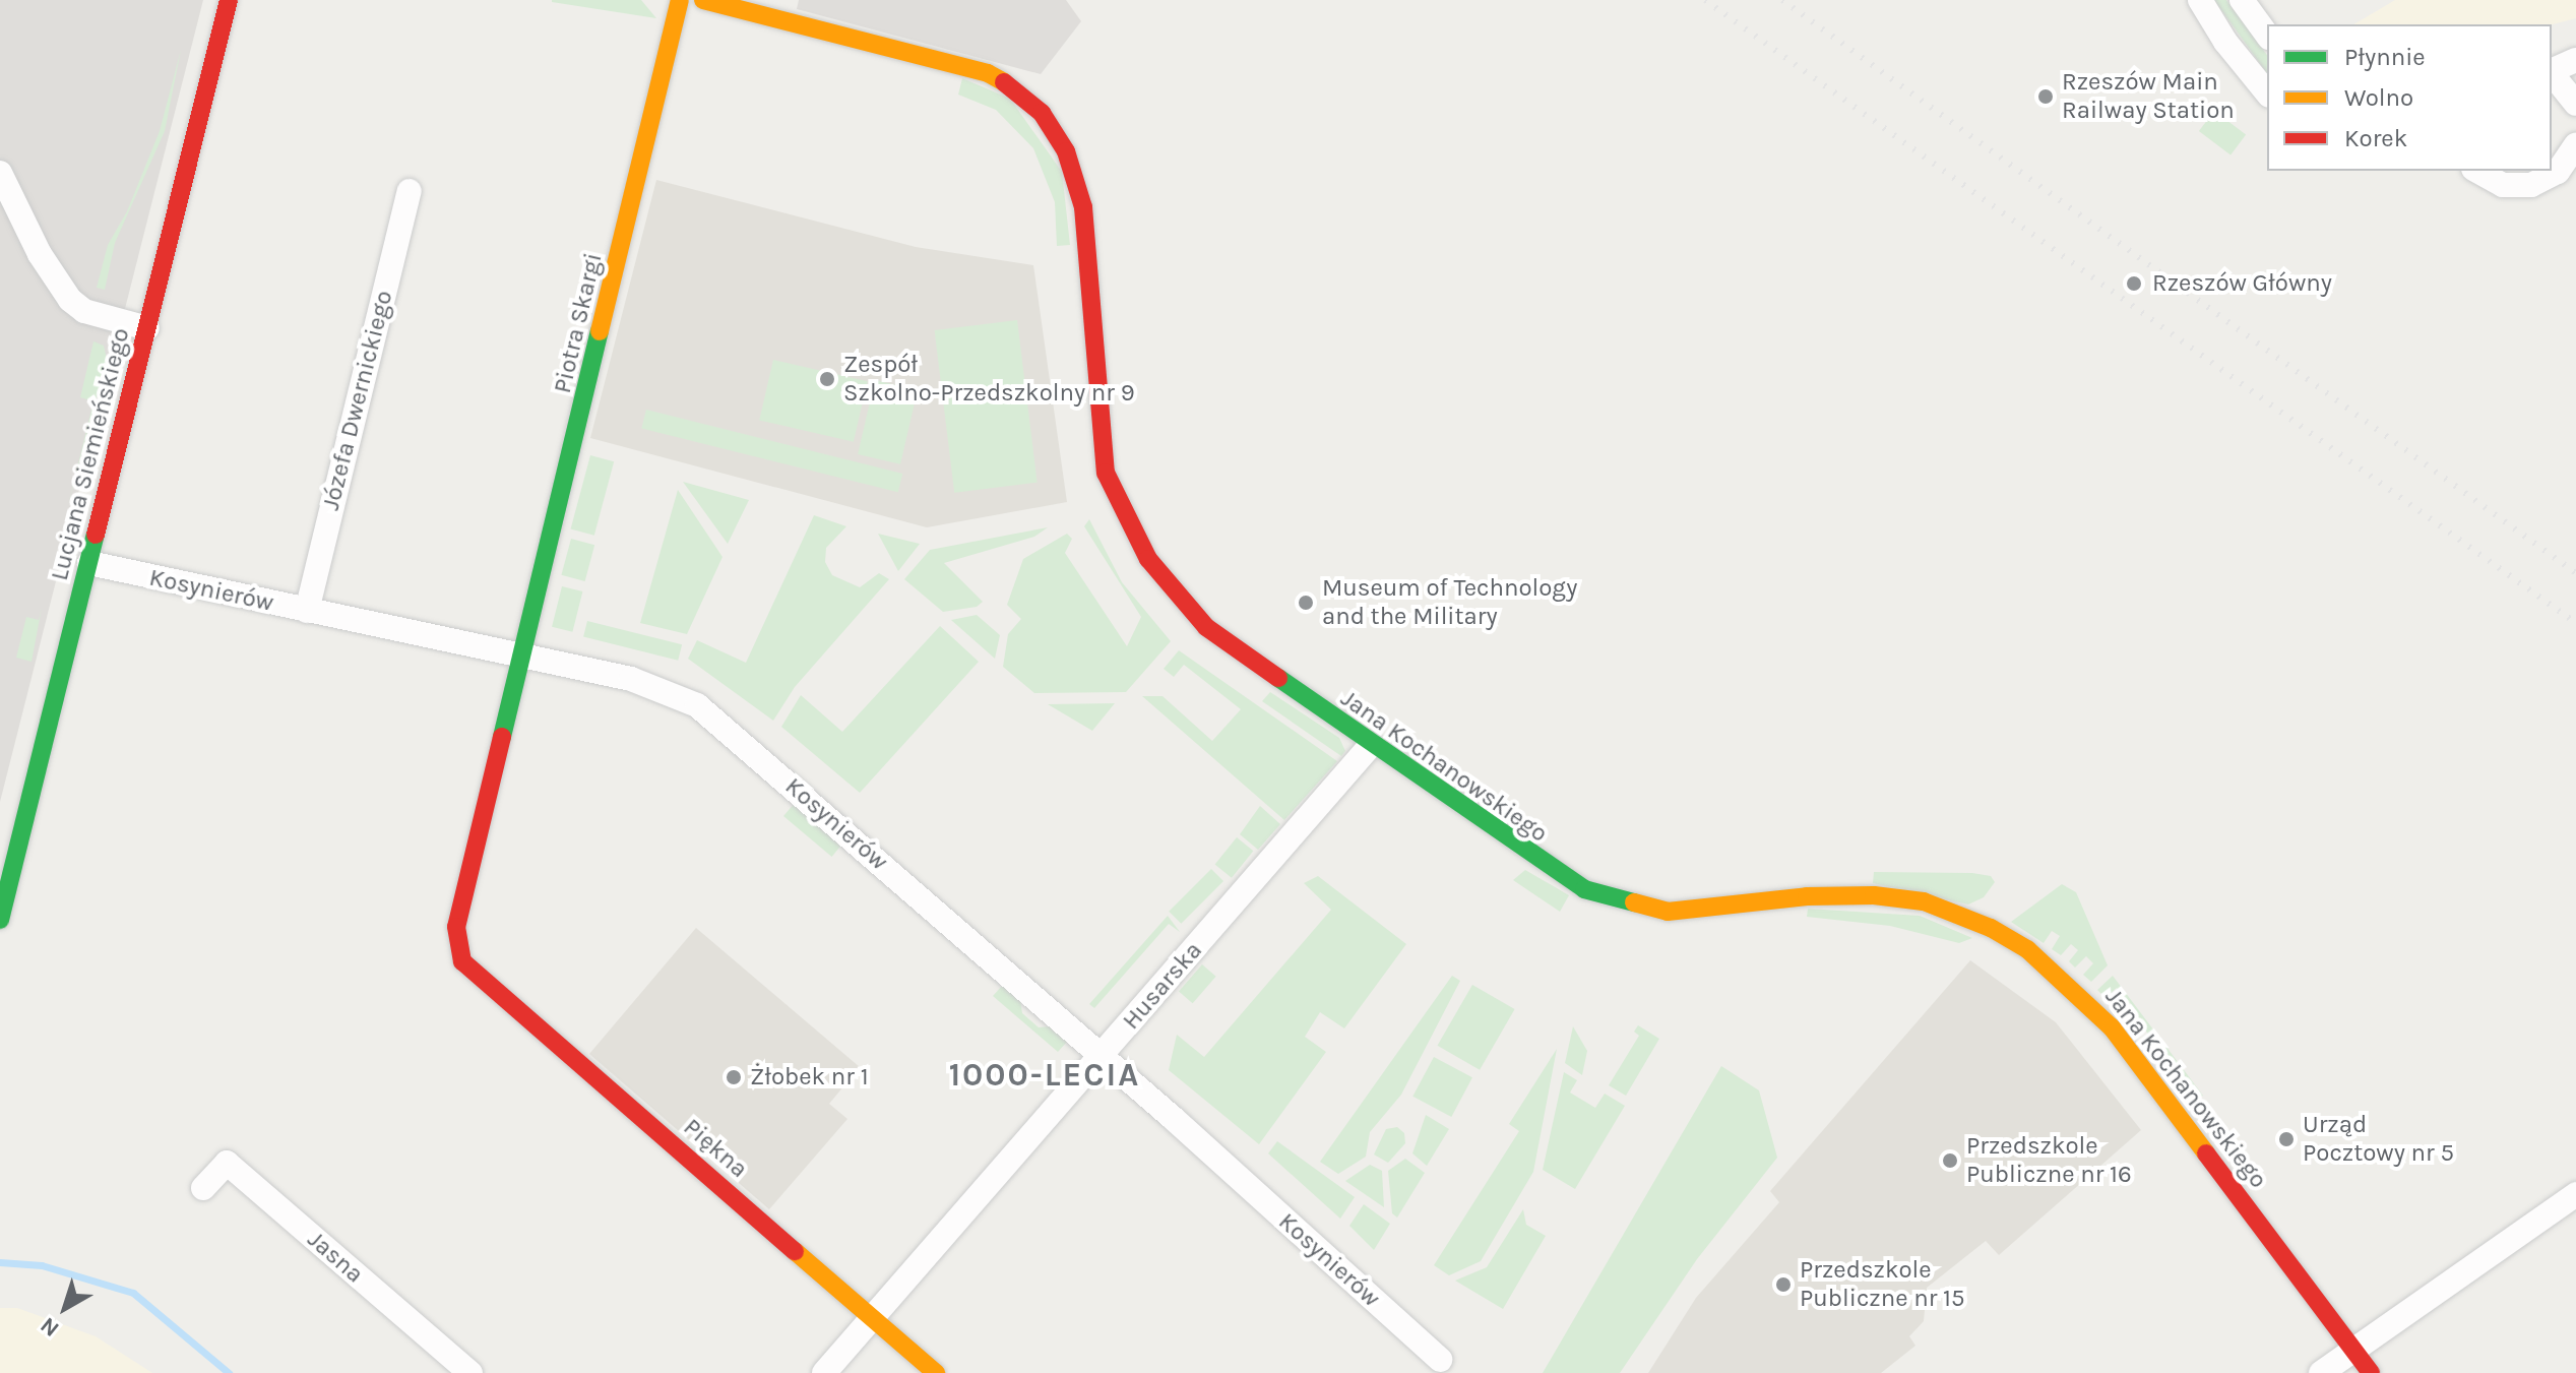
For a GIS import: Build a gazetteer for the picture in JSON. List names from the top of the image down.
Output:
{
  "streets": {
    "street": [
      "Piotra Skargi",
      "Józefa Dwernickiego",
      "Lucjana Siemieńskiego",
      "Kosynierów",
      "Jana Kochanowskiego",
      "Husarska",
      "Piękna",
      "Jasna"
    ]
  },
  "crossings": [
    ["Piotra Skargi", "Kosynierów"],
    ["Piotra Skargi", "Piękna"],
    ["Józefa Dwernickiego", "Kosynierów"],
    ["Lucjana Siemieńskiego", "Kosynierów"],
    ["Kosynierów", "Husarska"],
    ["Jana Kochanowskiego", "Husarska"],
    ["Husarska", "Piękna"]
  ],
  "districts": ["1000-LECIA"],
  "places": [
    "Rzeszów Main Railway Station",
    "Rzeszów Główny",
    "Zespół Szkolno-Przedszkolny nr 9",
    "Museum of Technology and the Military",
    "Żłobek nr 1",
    "Urząd Pocztowy nr 5",
    "Przedszkole Publiczne nr 16",
    "Przedszkole Publiczne nr 15"
  ],
  "legend": ["Płynnie", "Wolno", "Korek"],
  "north": "bottom left"
}
